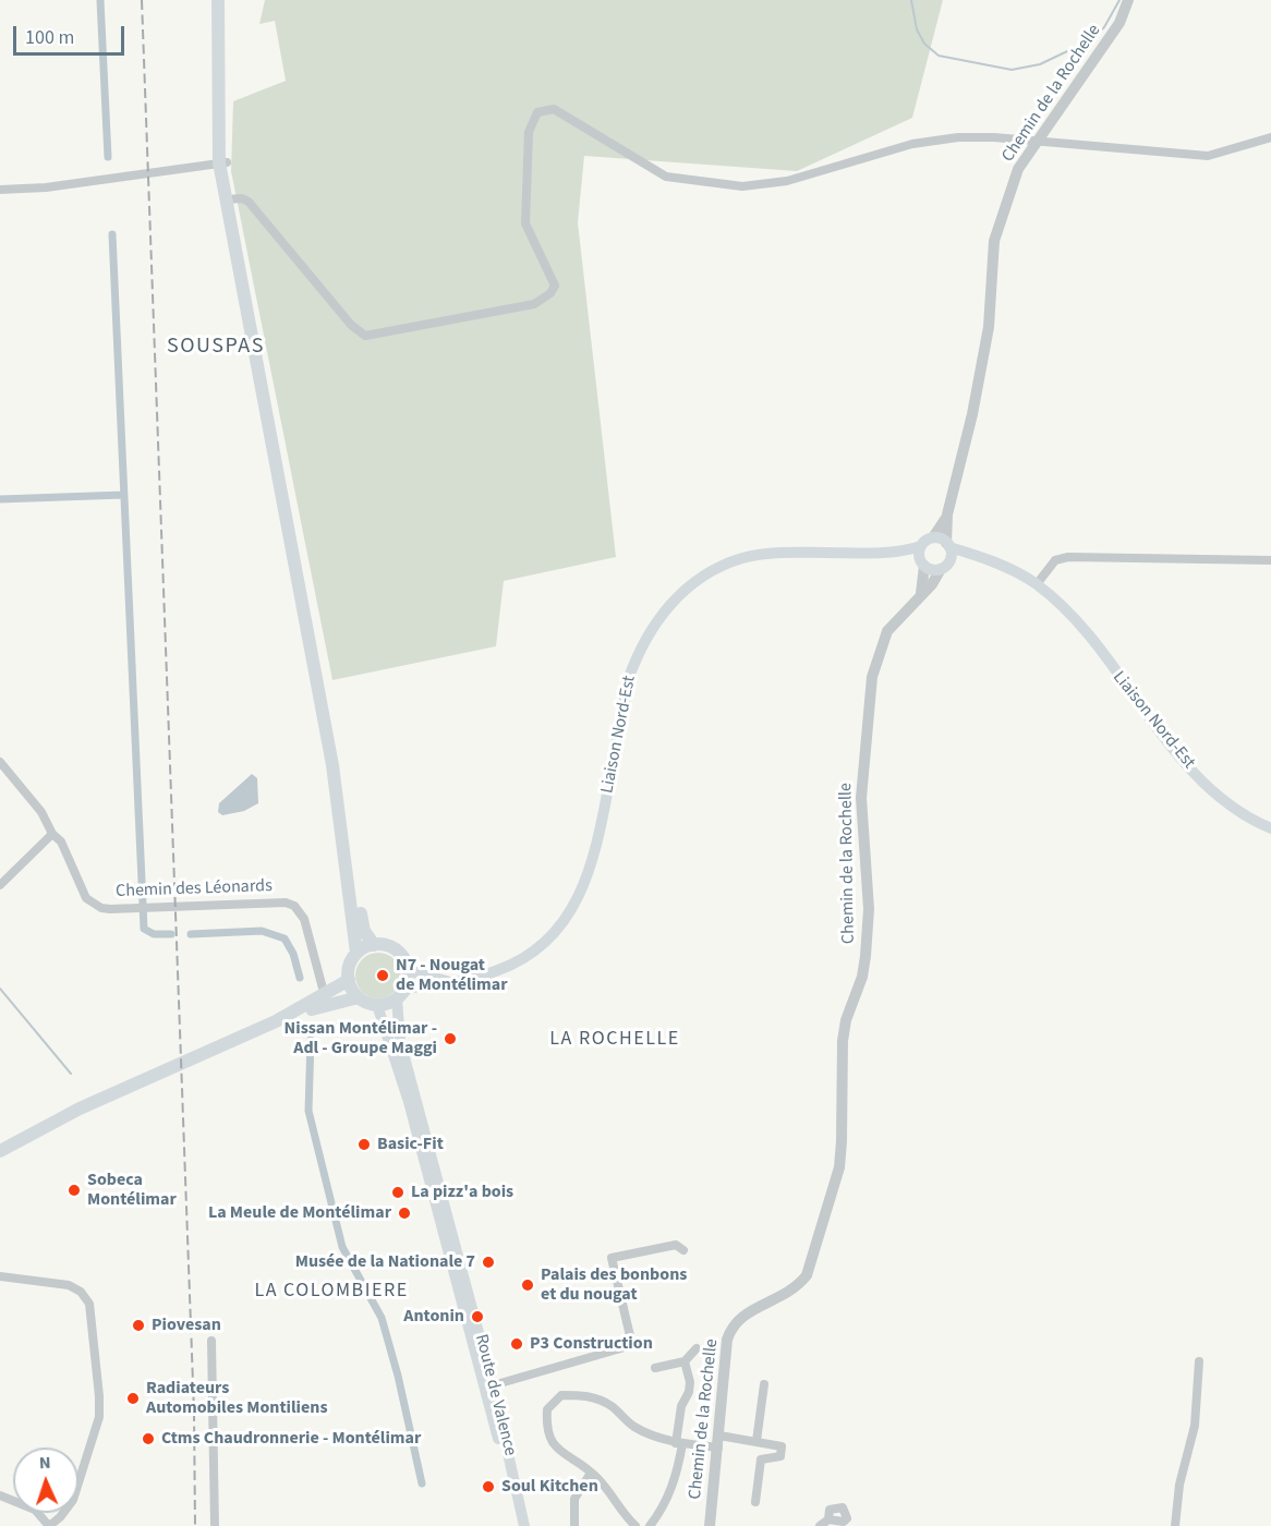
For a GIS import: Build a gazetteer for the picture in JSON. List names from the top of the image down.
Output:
{
  "streets": {
    "main road": ["Liaison Nord-Est", "Route de Valence"],
    "street": ["Chemin de la Rochelle", "Chemin des Léonards"]
  },
  "crossings": [
    ["Chemin de la Rochelle", "Liaison Nord-Est"],
    ["Liaison Nord-Est", "Route de Valence"]
  ],
  "districts": ["SOUSPAS", "LA ROCHELLE", "LA COLOMBIERE"],
  "places": [
    "N7 - Nougat de Montélimar",
    "Nissan Montélimar - Adl - Groupe Maggi",
    "Basic-Fit",
    "Sobeca Montélimar",
    "La pizz'a bois",
    "La Meule de Montélimar",
    "Musée de la Nationale 7",
    "Palais des bonbons et du nougat",
    "Antonin",
    "Piovesan",
    "P3 Construction",
    "Radiateurs Automobiles Montiliens",
    "Ctms Chaudronnerie - Montélimar",
    "Soul Kitchen"
  ],
  "scale_bar": "100 m",
  "north": "top"
}
